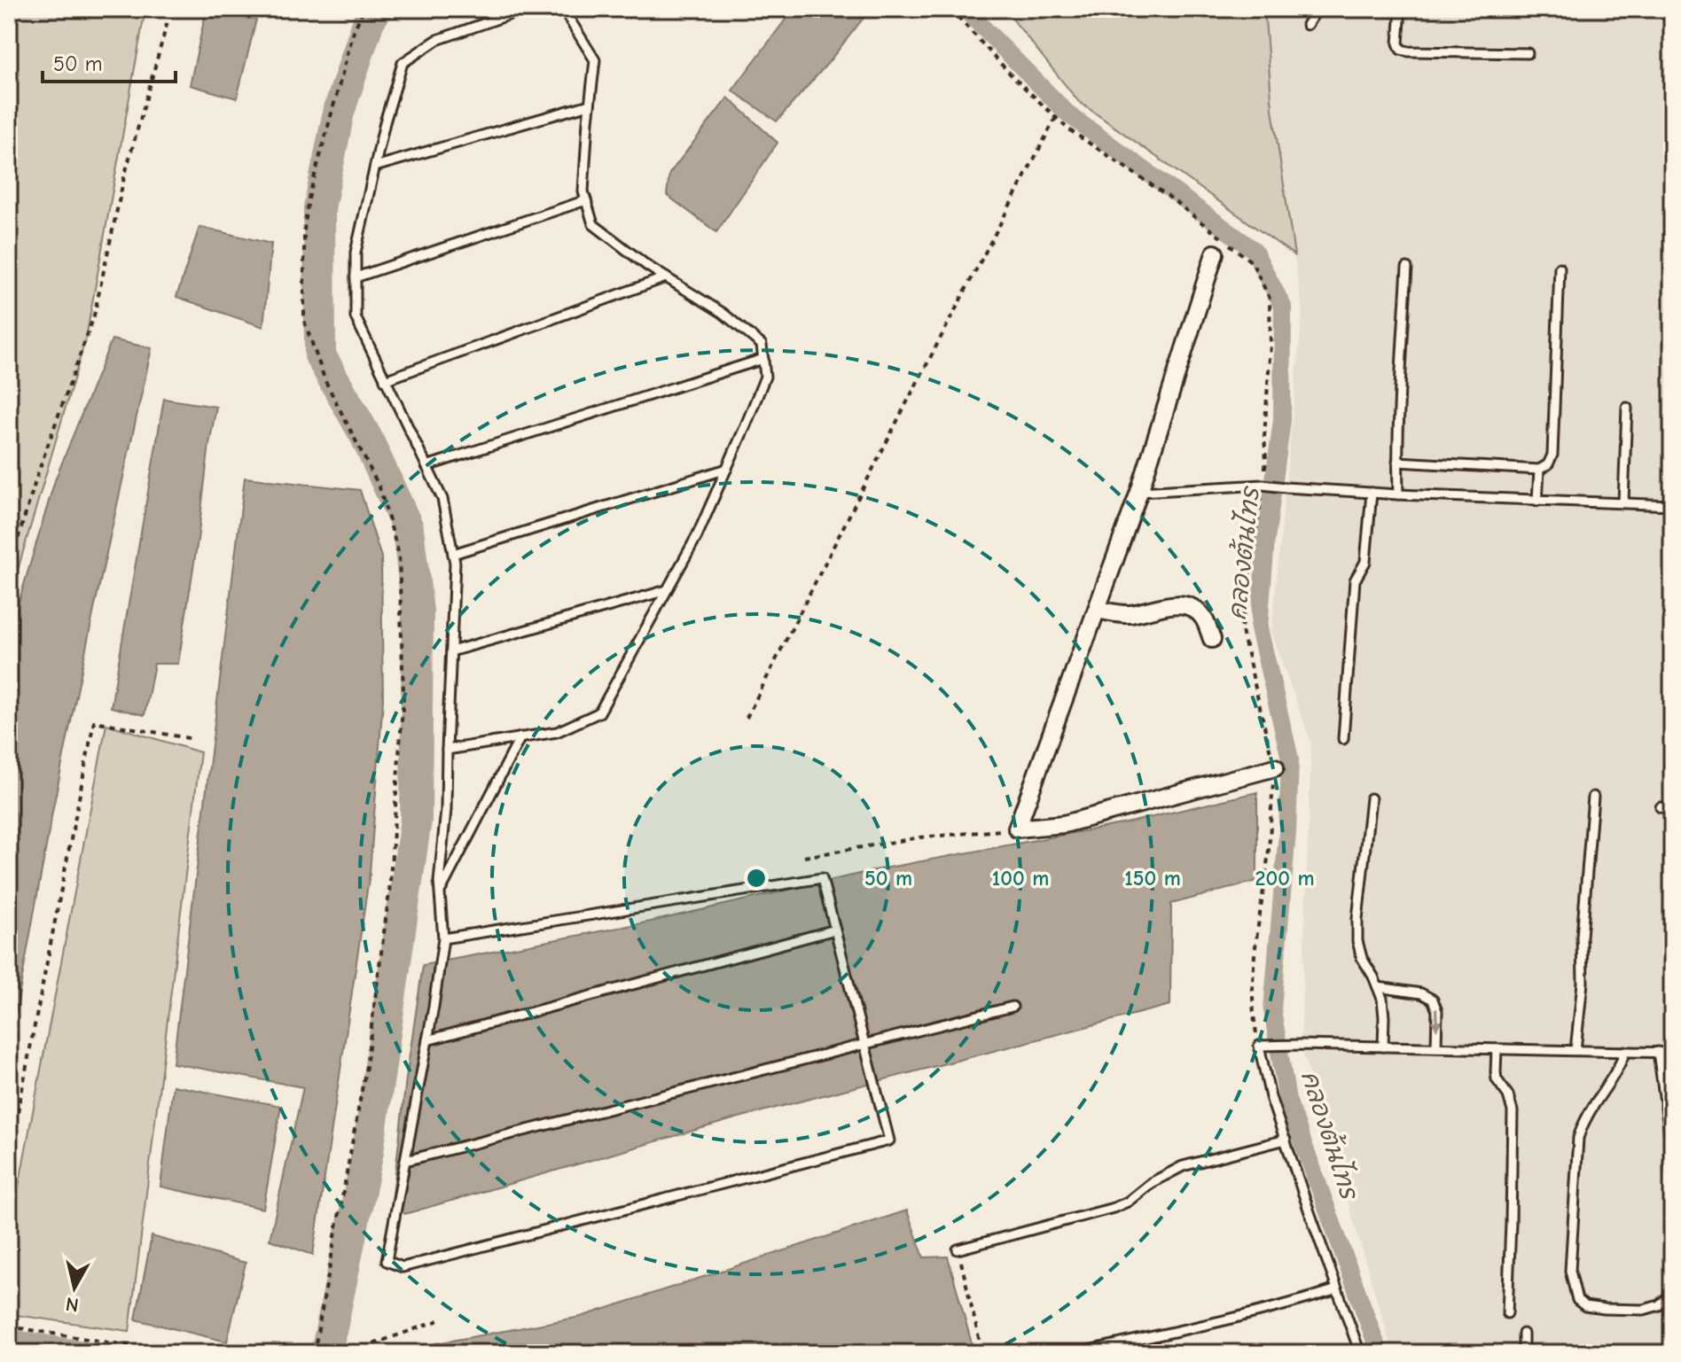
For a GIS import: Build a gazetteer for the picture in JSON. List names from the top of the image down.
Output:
{
  "water": ["คลองต้นไทร"],
  "scale_bar": "50 m",
  "north": "bottom",
  "rings": [
    "50 m",
    "100 m",
    "150 m",
    "200 m"
  ]
}
